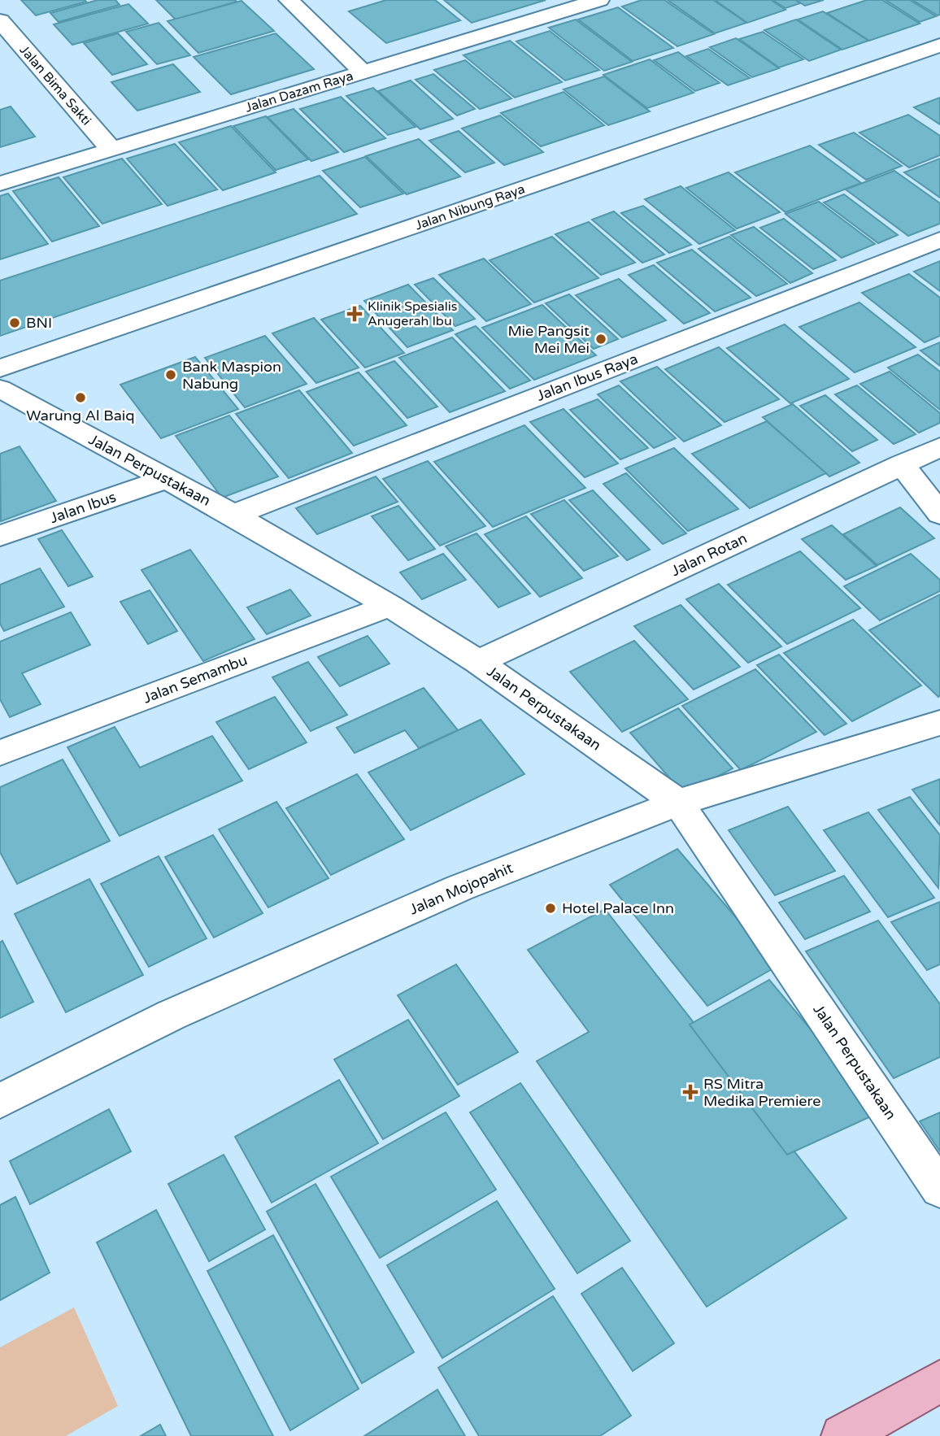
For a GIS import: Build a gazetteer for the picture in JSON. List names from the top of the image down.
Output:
{
  "streets": {
    "street": [
      "Jalan Bima Sakti",
      "Jalan Dazam Raya",
      "Jalan Nibung Raya",
      "Jalan Ibus Raya",
      "Jalan Perpustakaan",
      "Jalan Ibus",
      "Jalan Rotan",
      "Jalan Semambu",
      "Jalan Mojopahit"
    ]
  },
  "crossings": [
    ["Jalan Bima Sakti", "Jalan Dazam Raya"],
    ["Jalan Ibus Raya", "Jalan Perpustakaan"],
    ["Jalan Perpustakaan", "Jalan Ibus"],
    ["Jalan Perpustakaan", "Jalan Rotan"],
    ["Jalan Perpustakaan", "Jalan Semambu"],
    ["Jalan Perpustakaan", "Jalan Mojopahit"]
  ],
  "places": {
    "health": ["Klinik Spesialis Anugerah Ibu", "RS Mitra Medika Premiere"],
    "other": [
      "BNI",
      "Mie Pangsit Mei Mei",
      "Bank Maspion Nabung",
      "Warung Al Baiq",
      "Hotel Palace Inn"
    ]
  }
}
